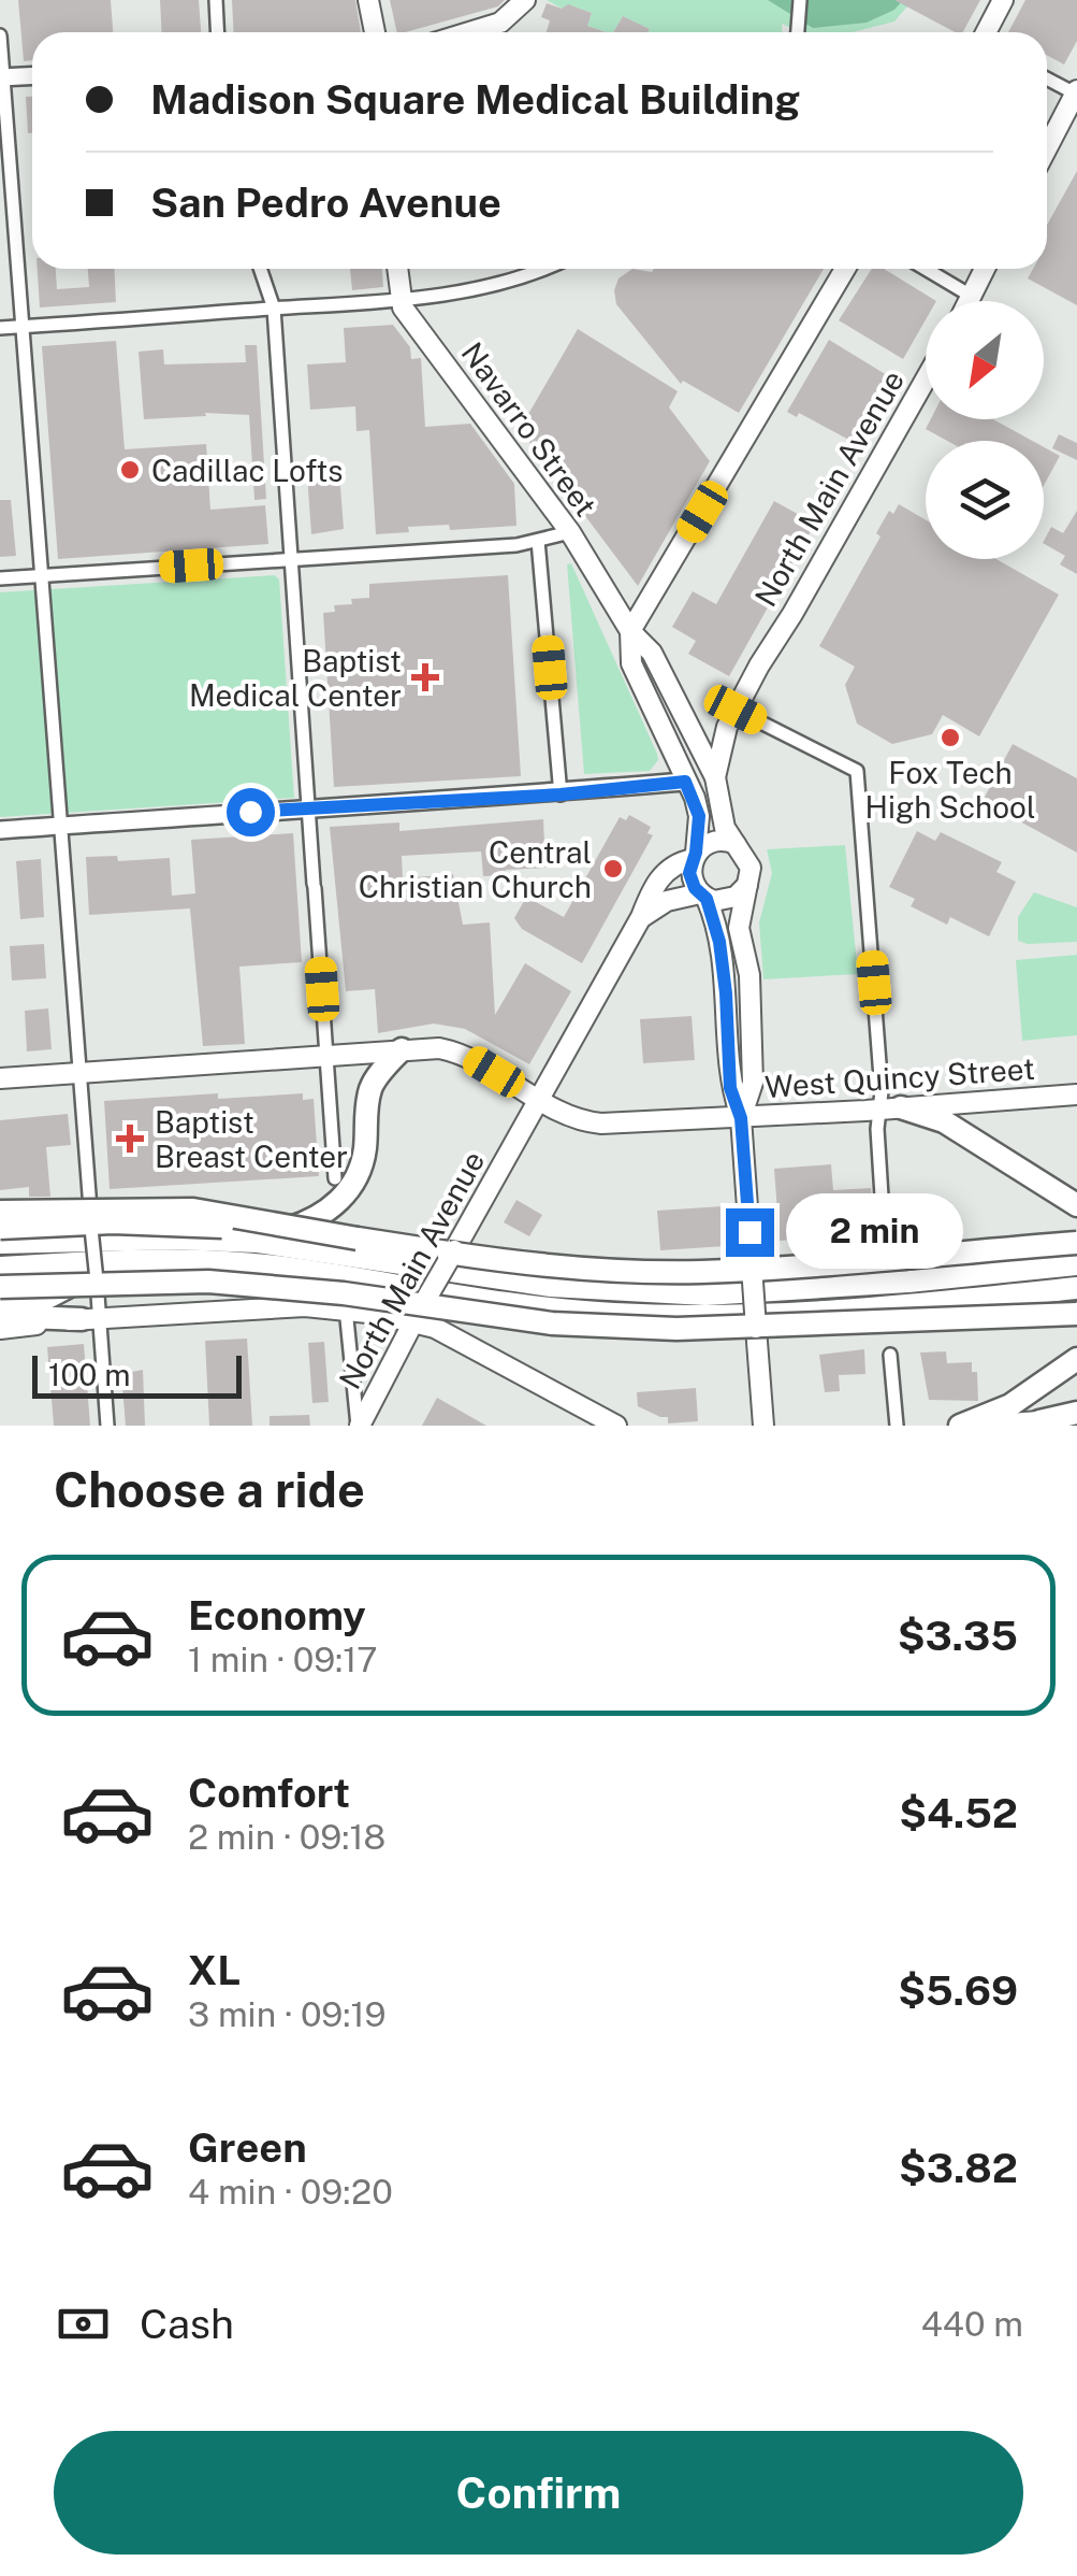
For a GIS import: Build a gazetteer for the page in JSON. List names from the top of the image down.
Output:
{
  "streets": {
    "main road": ["Navarro Street", "North Main Avenue", "West Quincy Street"]
  },
  "crossings": [
    ["Navarro Street", "North Main Avenue"],
    ["North Main Avenue", "West Quincy Street"]
  ],
  "places": {
    "other": ["Cadillac Lofts", "Fox Tech High School", "Central Christian Church"],
    "health": ["Baptist Medical Center", "Baptist Breast Center"]
  },
  "scale_bar": "100 m",
  "north": "bottom left",
  "page": {
    "banner": ["Madison Square Medical Building", "San Pedro Avenue"],
    "bubble": "2 min",
    "scale": "100 m",
    "heading": "Choose a ride",
    "list": [
      {
        "name": "Economy",
        "note": "1 min · 09:17",
        "value": "$3.35"
      },
      {
        "name": "Comfort",
        "note": "2 min · 09:18",
        "value": "$4.52"
      },
      {
        "name": "XL",
        "note": "3 min · 09:19",
        "value": "$5.69"
      },
      {
        "name": "Green",
        "note": "4 min · 09:20",
        "value": "$3.82"
      }
    ],
    "pay": ["Cash", "440 m"],
    "buttons": "Confirm"
  }
}
